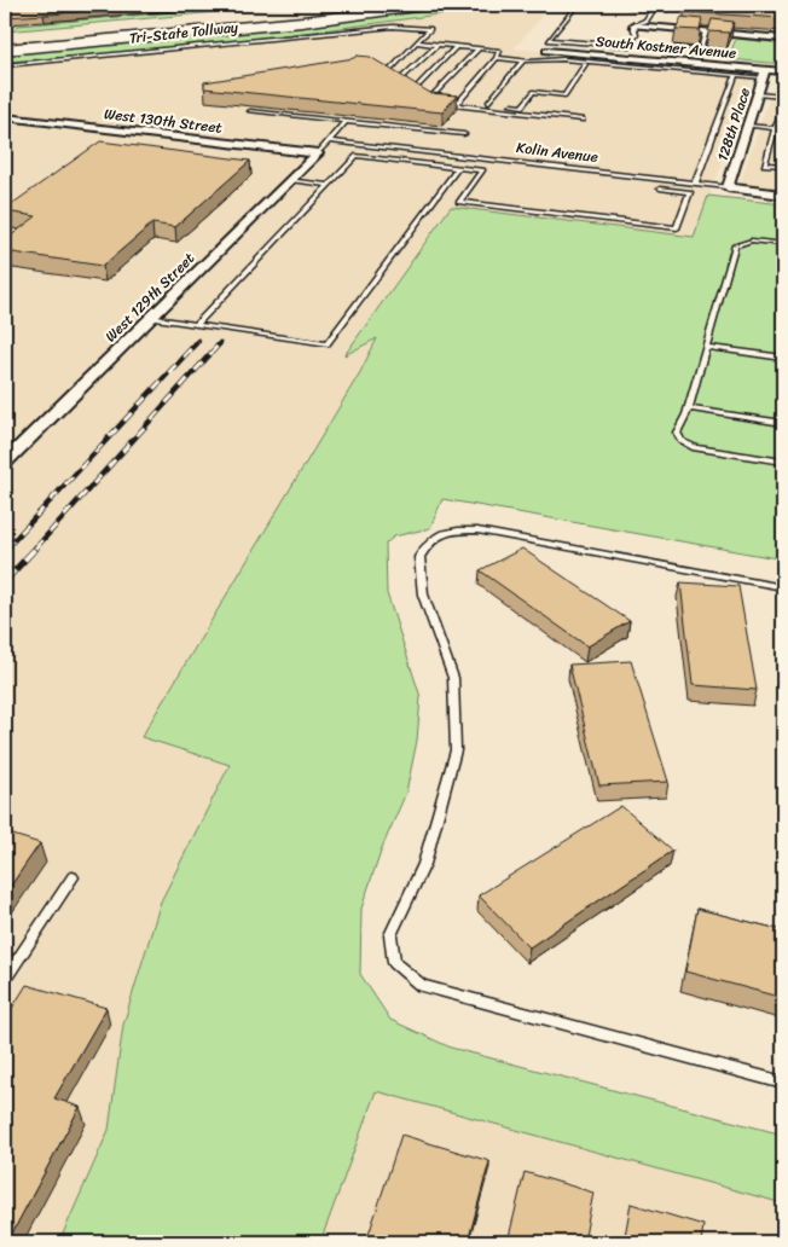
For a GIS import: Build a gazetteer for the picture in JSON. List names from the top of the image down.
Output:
{
  "streets": {
    "highway": ["Tri-State Tollway"],
    "street": [
      "South Kostner Avenue",
      "West 130th Street",
      "128th Place",
      "Kolin Avenue",
      "West 129th Street"
    ]
  },
  "crossings": [
    ["South Kostner Avenue", "128th Place"],
    ["West 130th Street", "West 129th Street"],
    ["128th Place", "Kolin Avenue"]
  ]
}
